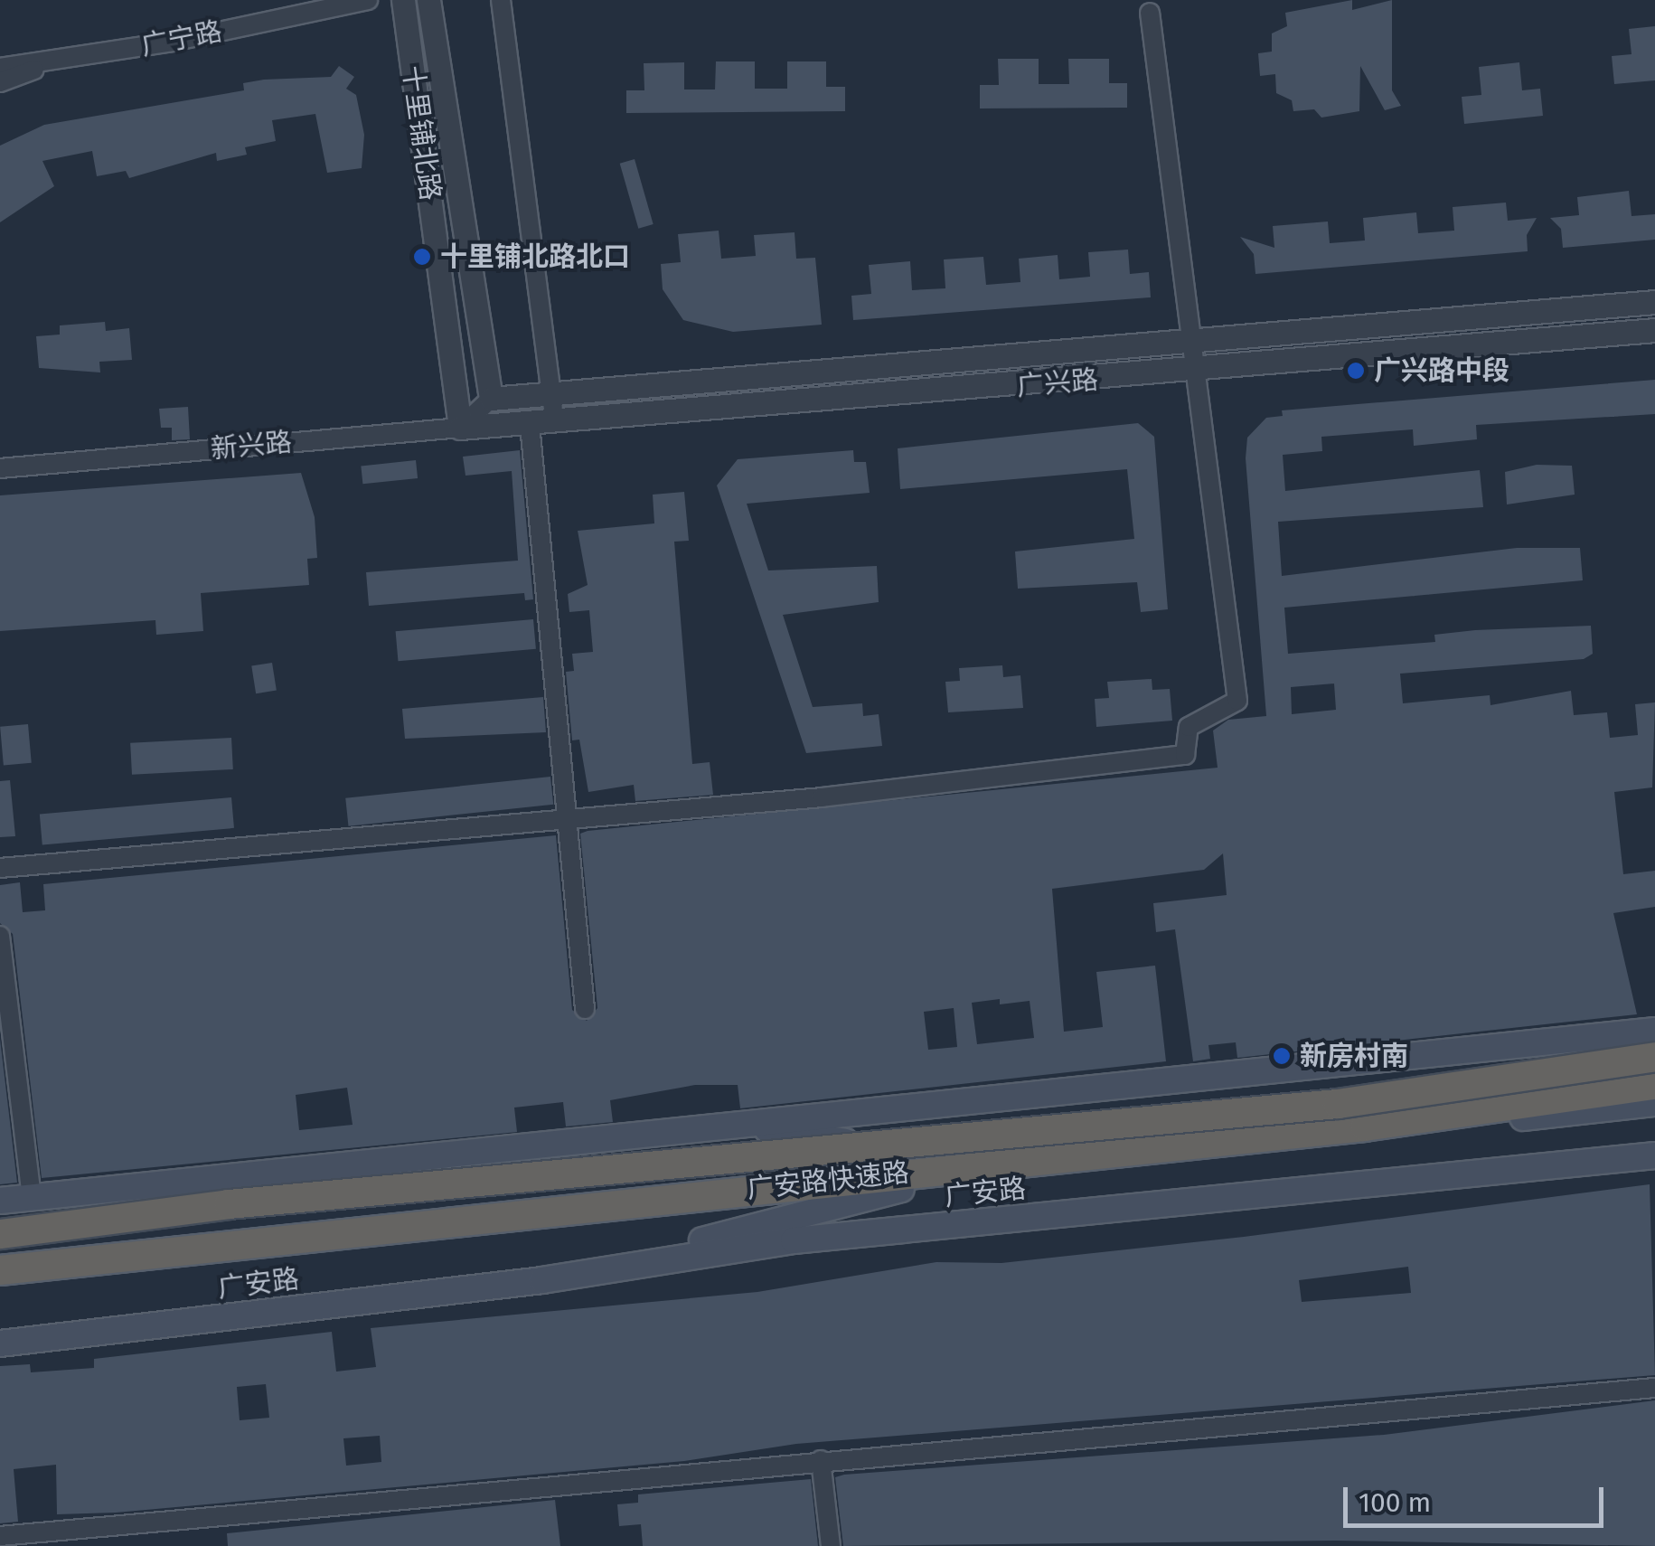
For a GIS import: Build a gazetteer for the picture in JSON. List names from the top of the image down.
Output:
{
  "streets": {
    "highway": ["广安路快速路"],
    "main road": ["广安路"],
    "street": [
      "广宁路",
      "十里铺北路",
      "广兴路",
      "新兴路"
    ]
  },
  "crossings": [
    ["十里铺北路", "广兴路"],
    ["十里铺北路", "新兴路"],
    ["广兴路", "新兴路"]
  ],
  "places": ["十里铺北路北口", "广兴路中段", "新房村南"],
  "scale_bar": "100 m"
}
